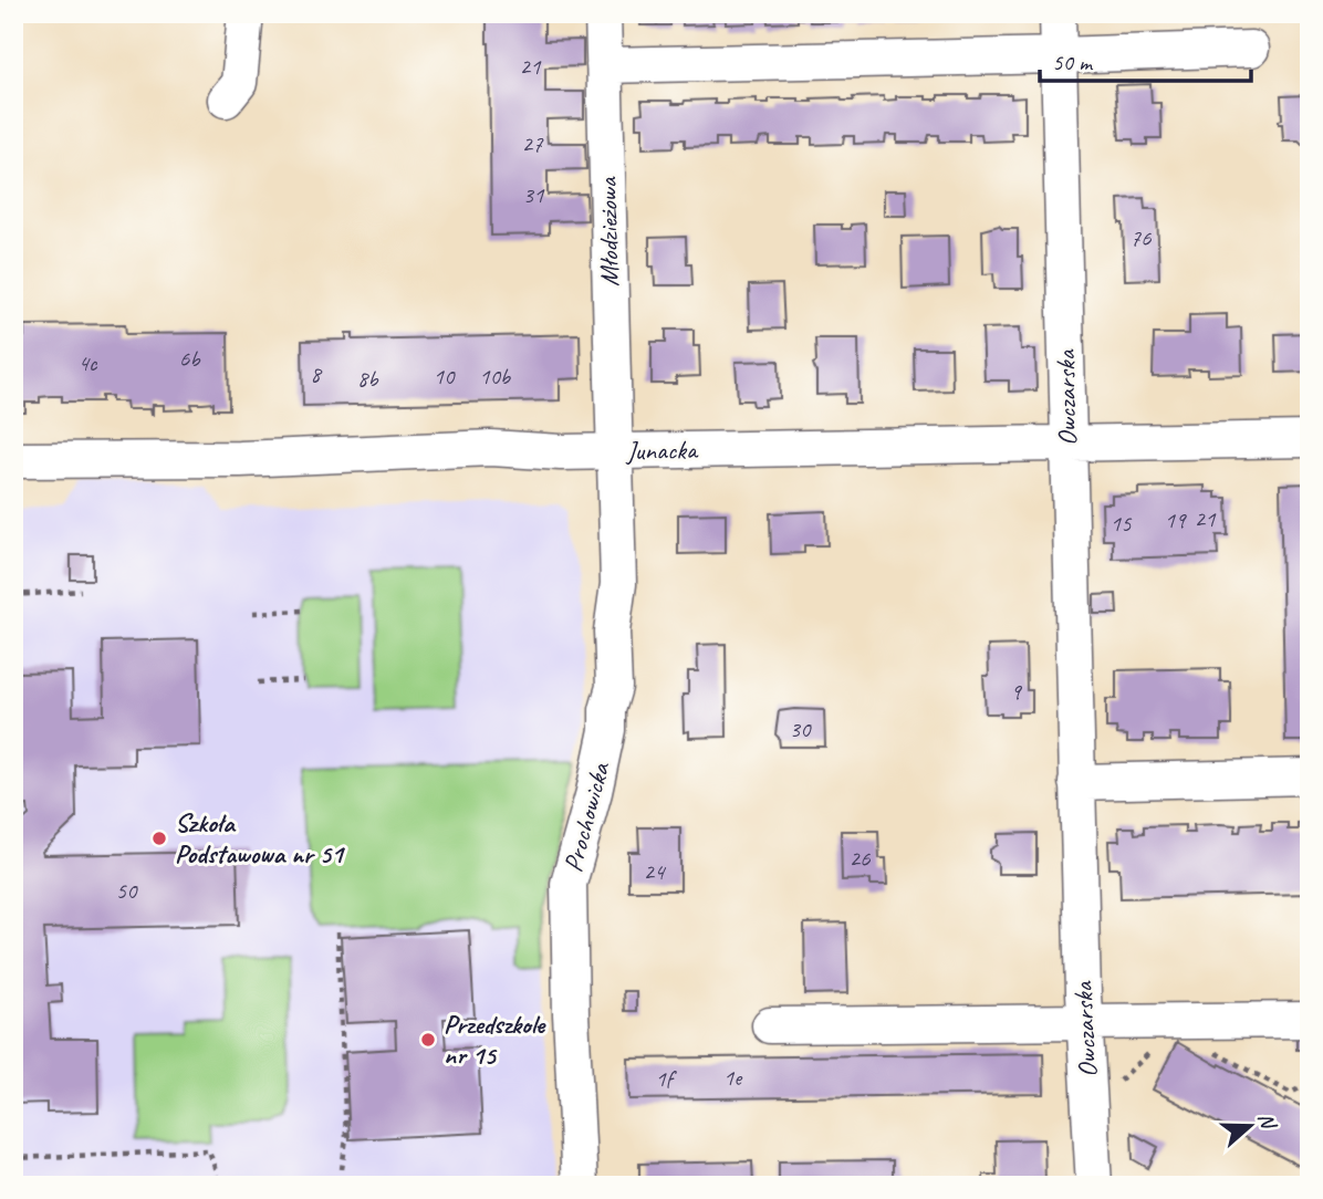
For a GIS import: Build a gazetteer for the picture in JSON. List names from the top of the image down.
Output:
{
  "streets": {
    "street": [
      "Młodzieżowa",
      "Owczarska",
      "Junacka",
      "Prochowicka"
    ]
  },
  "crossings": [
    ["Młodzieżowa", "Junacka"],
    ["Młodzieżowa", "Prochowicka"],
    ["Owczarska", "Junacka"],
    ["Junacka", "Prochowicka"]
  ],
  "places": ["Szkoła Podstawowa nr 51", "Przedszkole nr 15"],
  "house_numbers": [
    "21",
    "27",
    "31",
    "76",
    "6b",
    "4c",
    "8",
    "10",
    "10b",
    "8b",
    "21",
    "19",
    "15",
    "9",
    "30",
    "26",
    "24",
    "50",
    "1e",
    "1f"
  ],
  "scale_bar": "50 m",
  "north": "right"
}
